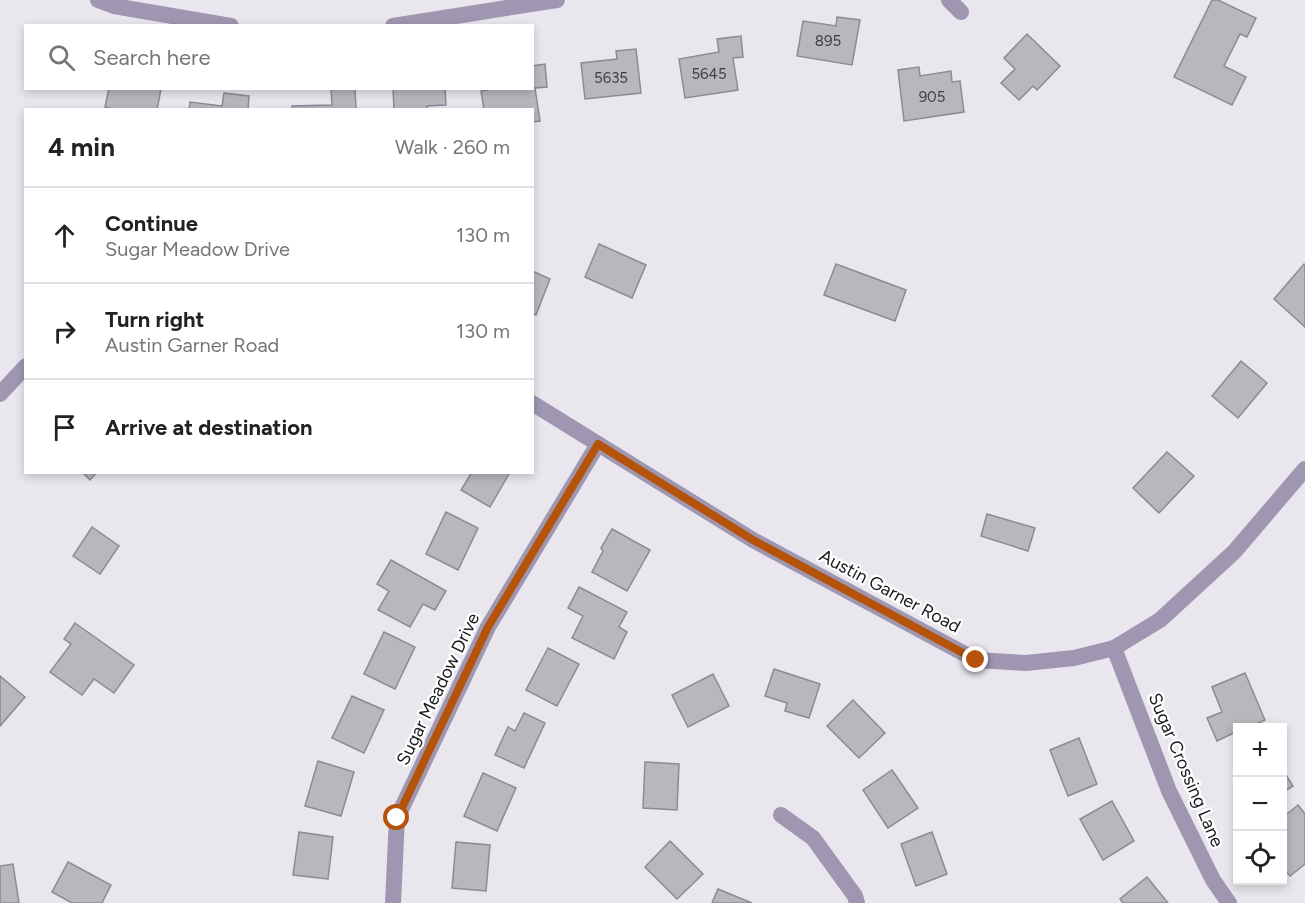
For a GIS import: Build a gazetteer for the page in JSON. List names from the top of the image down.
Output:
{
  "streets": {
    "street": ["Austin Garner Road", "Sugar Meadow Drive", "Sugar Crossing Lane"]
  },
  "crossings": [
    ["Austin Garner Road", "Sugar Meadow Drive"],
    ["Austin Garner Road", "Sugar Crossing Lane"]
  ],
  "house_numbers": [
    "895",
    "5645",
    "5635",
    "905"
  ],
  "page": {
    "search": "Search here",
    "heading": ["4 min", "Walk · 260 m"],
    "list": [
      ["Continue", "Sugar Meadow Drive", "130 m"],
      ["Turn right", "Austin Garner Road", "130 m"],
      "Arrive at destination"
    ],
    "map_buttons": ["+", "−"]
  }
}
